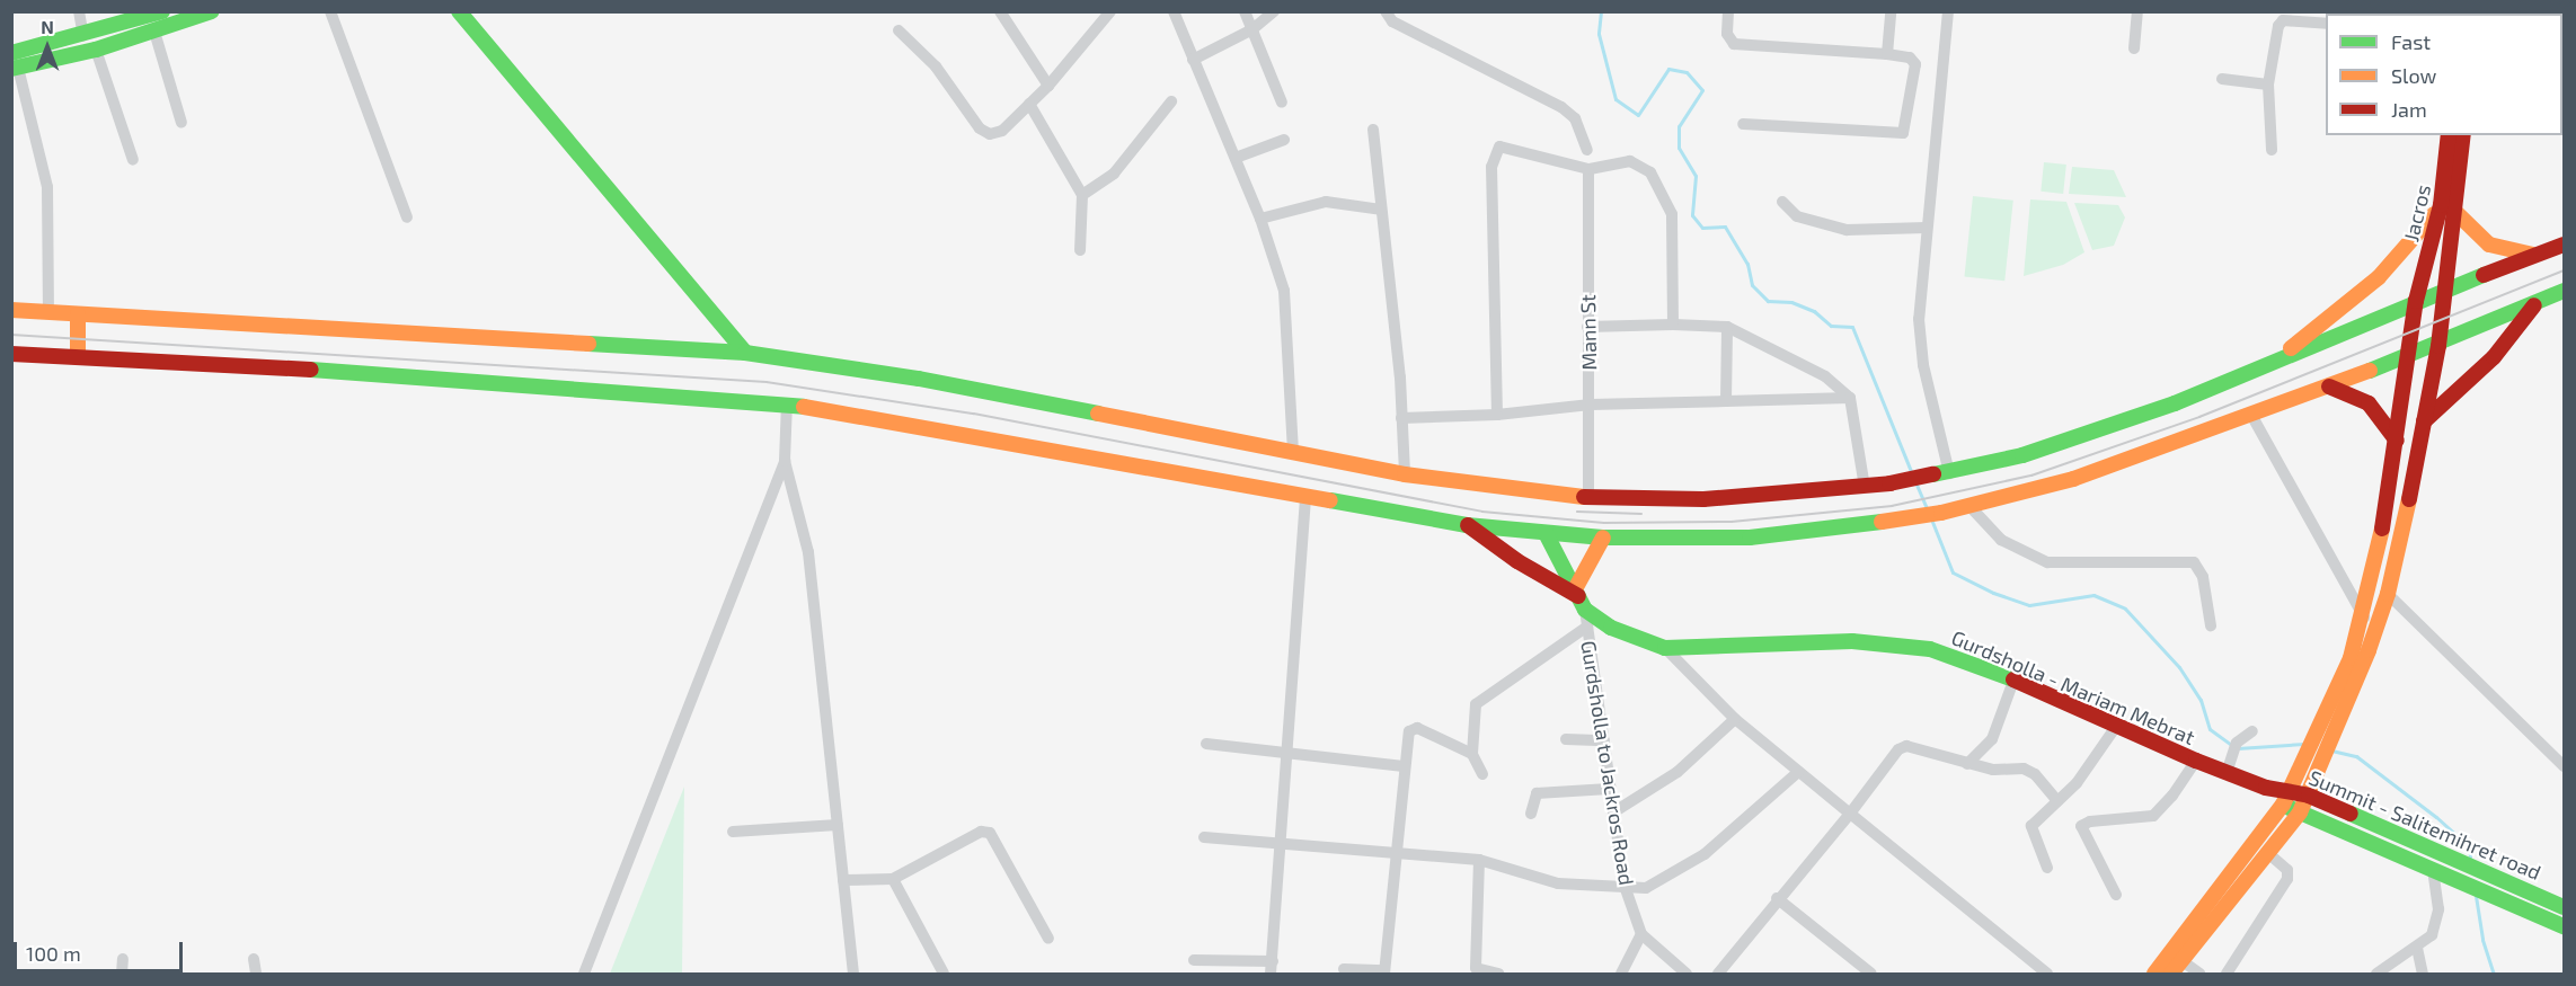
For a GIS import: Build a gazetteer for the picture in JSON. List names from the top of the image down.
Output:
{
  "streets": {
    "main road": ["Jacros", "Gurdsholla - Mariam Mebrat", "Summit - Salitemihret road"],
    "street": ["Mann St", "Gurdsholla to Jackros Road"]
  },
  "crossings": [
    ["Jacros", "Summit - Salitemihret road"],
    ["Gurdsholla - Mariam Mebrat", "Gurdsholla to Jackros Road"],
    ["Gurdsholla - Mariam Mebrat", "Summit - Salitemihret road"]
  ],
  "legend": ["Fast", "Slow", "Jam"],
  "scale_bar": "100 m",
  "north": "top"
}
